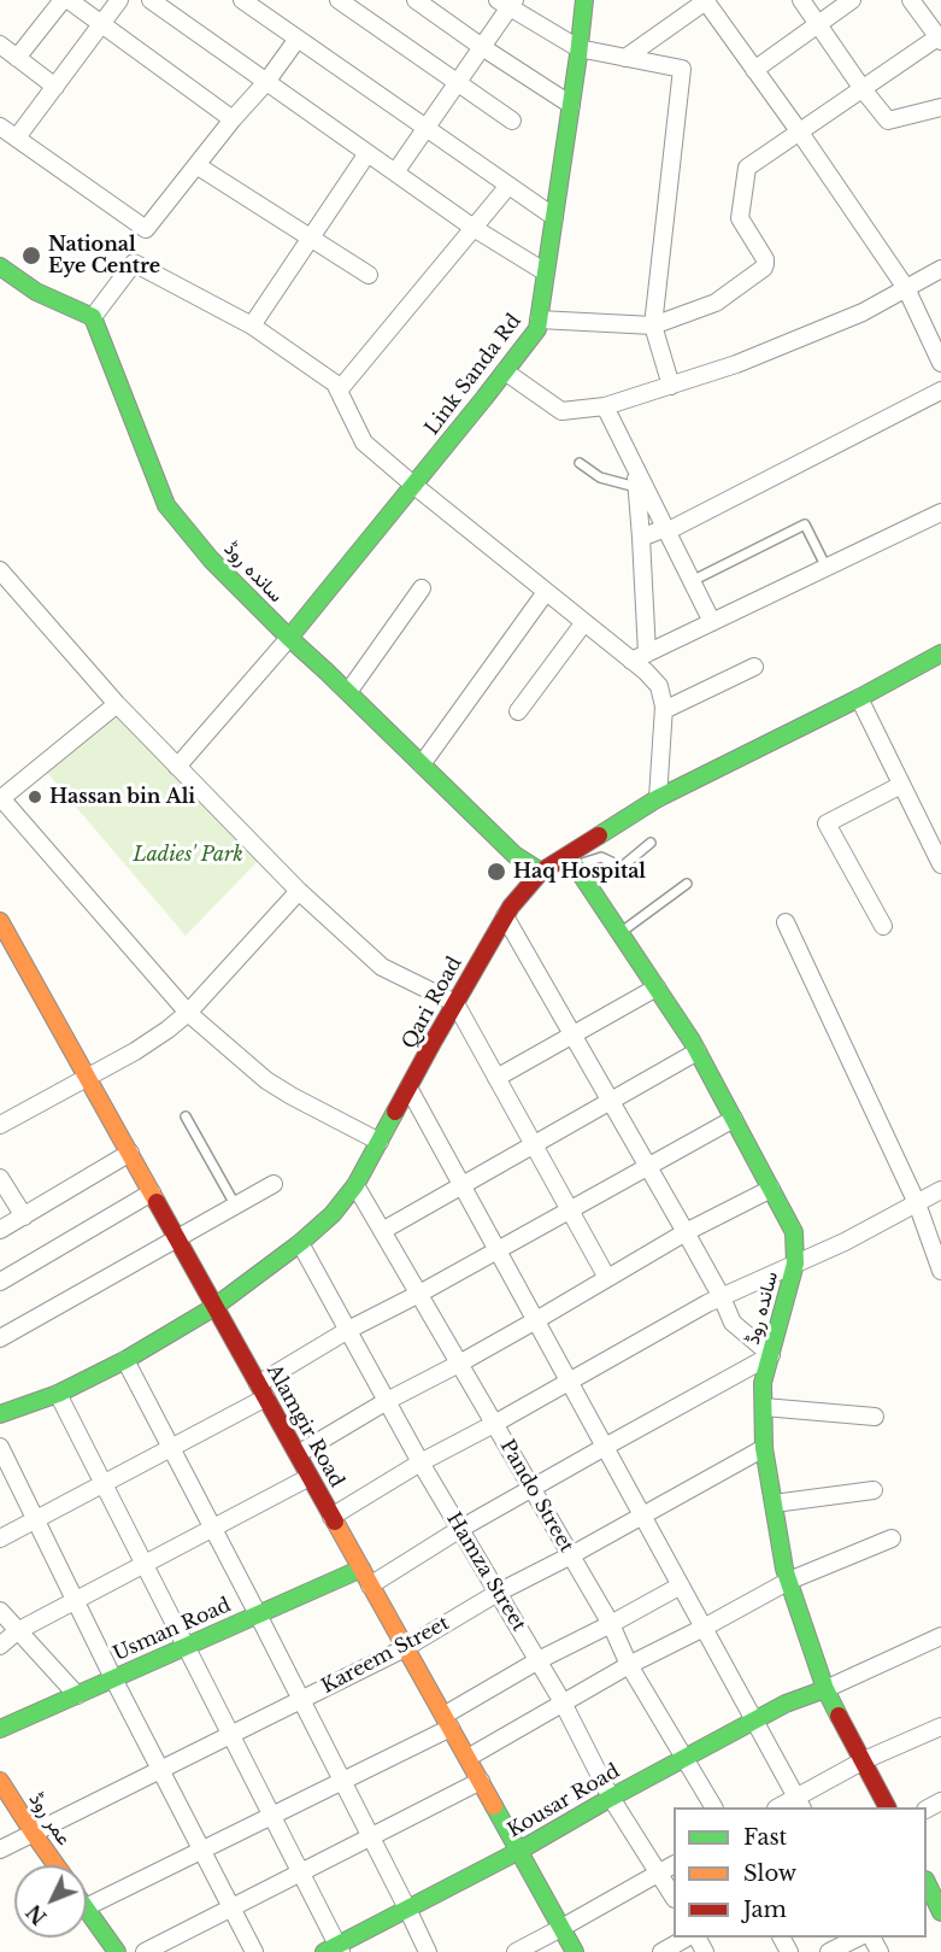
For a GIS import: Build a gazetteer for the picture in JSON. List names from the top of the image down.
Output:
{
  "streets": {
    "main road": [
      "Link Sanda Rd",
      "ساندہ روڈ",
      "Qari Road",
      "Alamgir Road",
      "Usman Road",
      "Kousar Road",
      "عمر روڈ"
    ],
    "street": ["Pando Street", "Hamza Street", "Kareem Street"]
  },
  "crossings": [
    ["Link Sanda Rd", "ساندہ روڈ"],
    ["ساندہ روڈ", "Qari Road"],
    ["ساندہ روڈ", "Kareem Street"],
    ["ساندہ روڈ", "Kousar Road"],
    ["Qari Road", "Alamgir Road"],
    ["Qari Road", "Pando Street"],
    ["Qari Road", "Hamza Street"],
    ["Alamgir Road", "Usman Road"],
    ["Alamgir Road", "Kareem Street"],
    ["Alamgir Road", "Kousar Road"],
    ["Pando Street", "Kareem Street"],
    ["Pando Street", "Kousar Road"],
    ["Hamza Street", "Kareem Street"],
    ["Hamza Street", "Kousar Road"],
    ["Kareem Street", "عمر روڈ"]
  ],
  "parks": ["Ladies' Park"],
  "places": ["National Eye Centre", "Hassan bin Ali", "Haq Hospital"],
  "legend": ["Fast", "Slow", "Jam"],
  "north": "bottom left"
}
